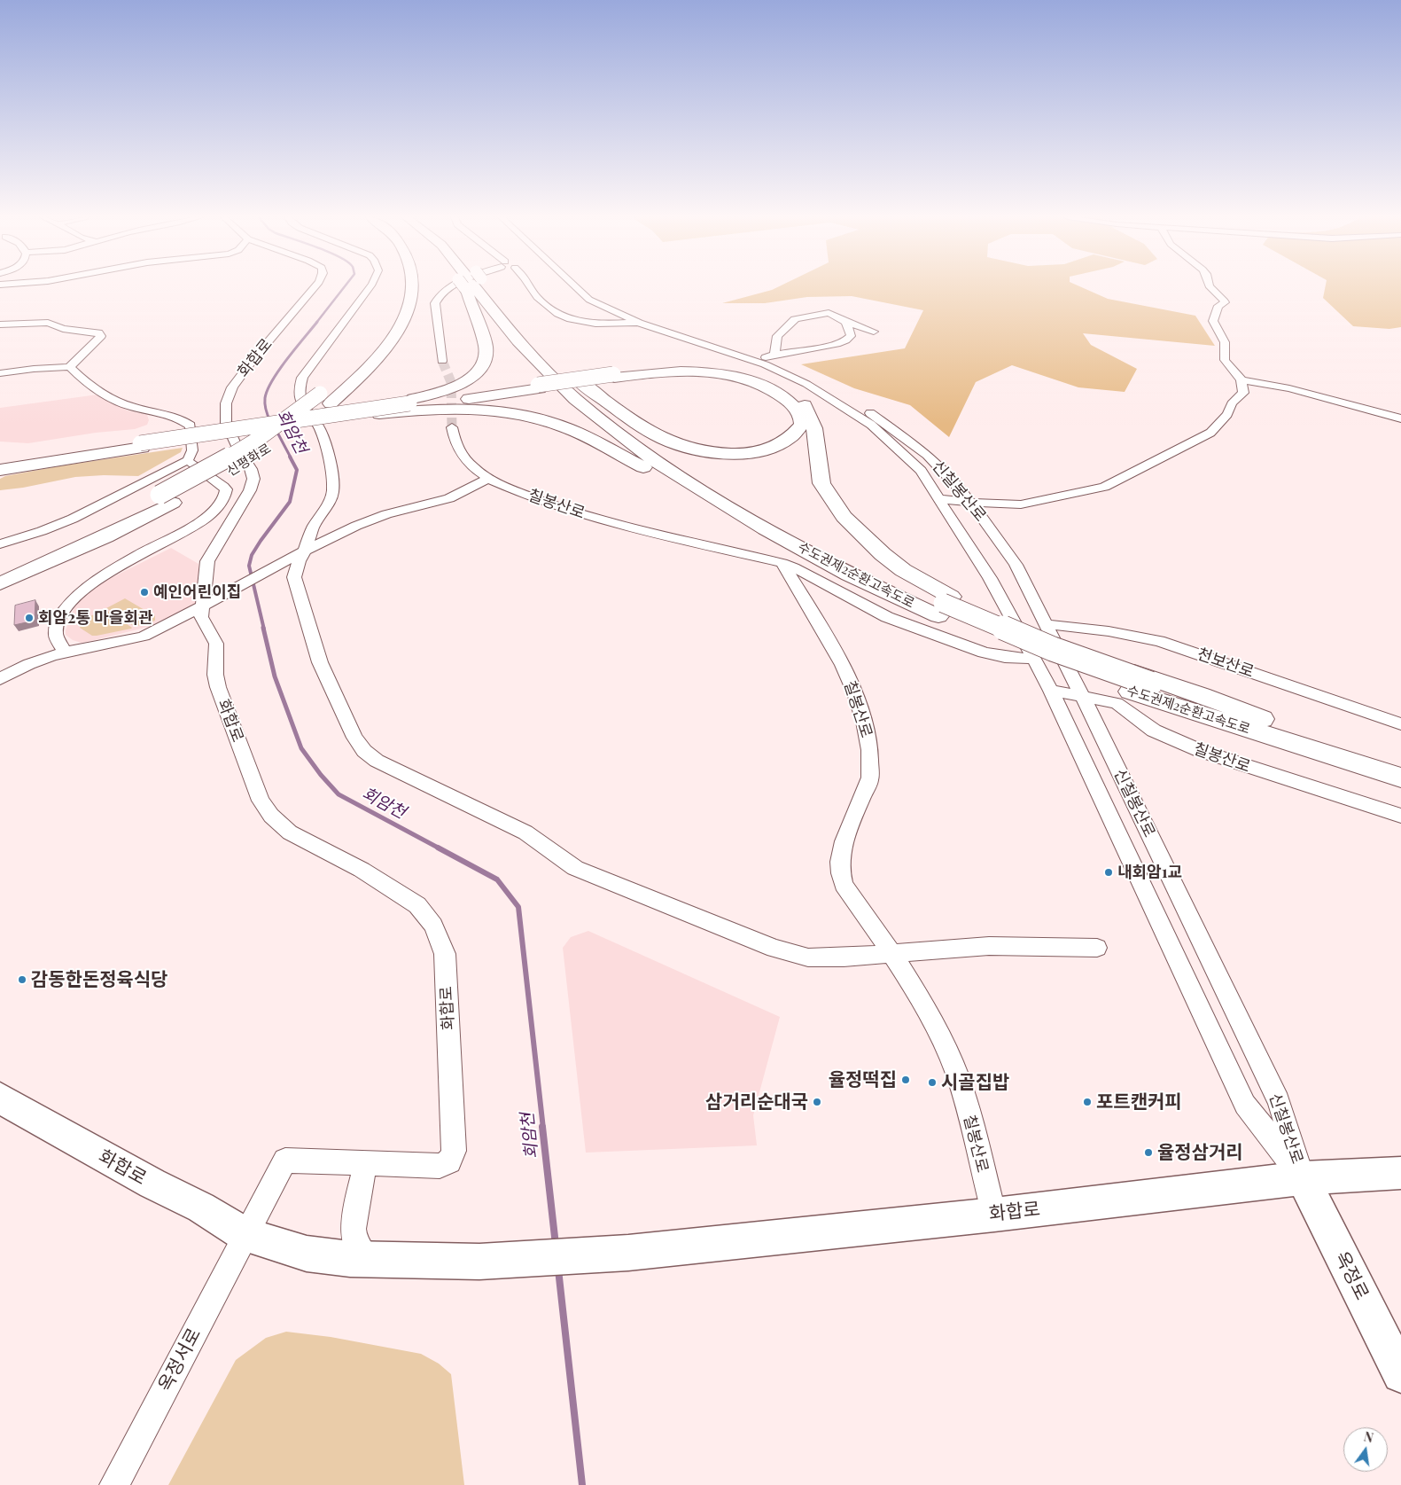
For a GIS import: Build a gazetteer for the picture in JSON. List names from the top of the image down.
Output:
{
  "streets": {
    "highway": ["신평화로", "수도권제2순환고속도로"],
    "main road": ["화합로", "옥정로"],
    "street": [
      "신칠봉산로",
      "칠봉산로",
      "천보산로",
      "옥정서로"
    ]
  },
  "crossings": [
    ["화합로", "신칠봉산로"],
    ["화합로", "칠봉산로"],
    ["화합로", "옥정로"],
    ["화합로", "옥정서로"],
    ["신칠봉산로", "칠봉산로"],
    ["신칠봉산로", "천보산로"],
    ["신칠봉산로", "옥정로"]
  ],
  "water": ["회암천"],
  "places": [
    "예인어린이집",
    "회암2통 마을회관",
    "내회암1교",
    "감동한돈정육식당",
    "율정떡집",
    "시골집밥",
    "삼거리순대국",
    "포트캔커피",
    "율정삼거리"
  ],
  "north": "top"
}
